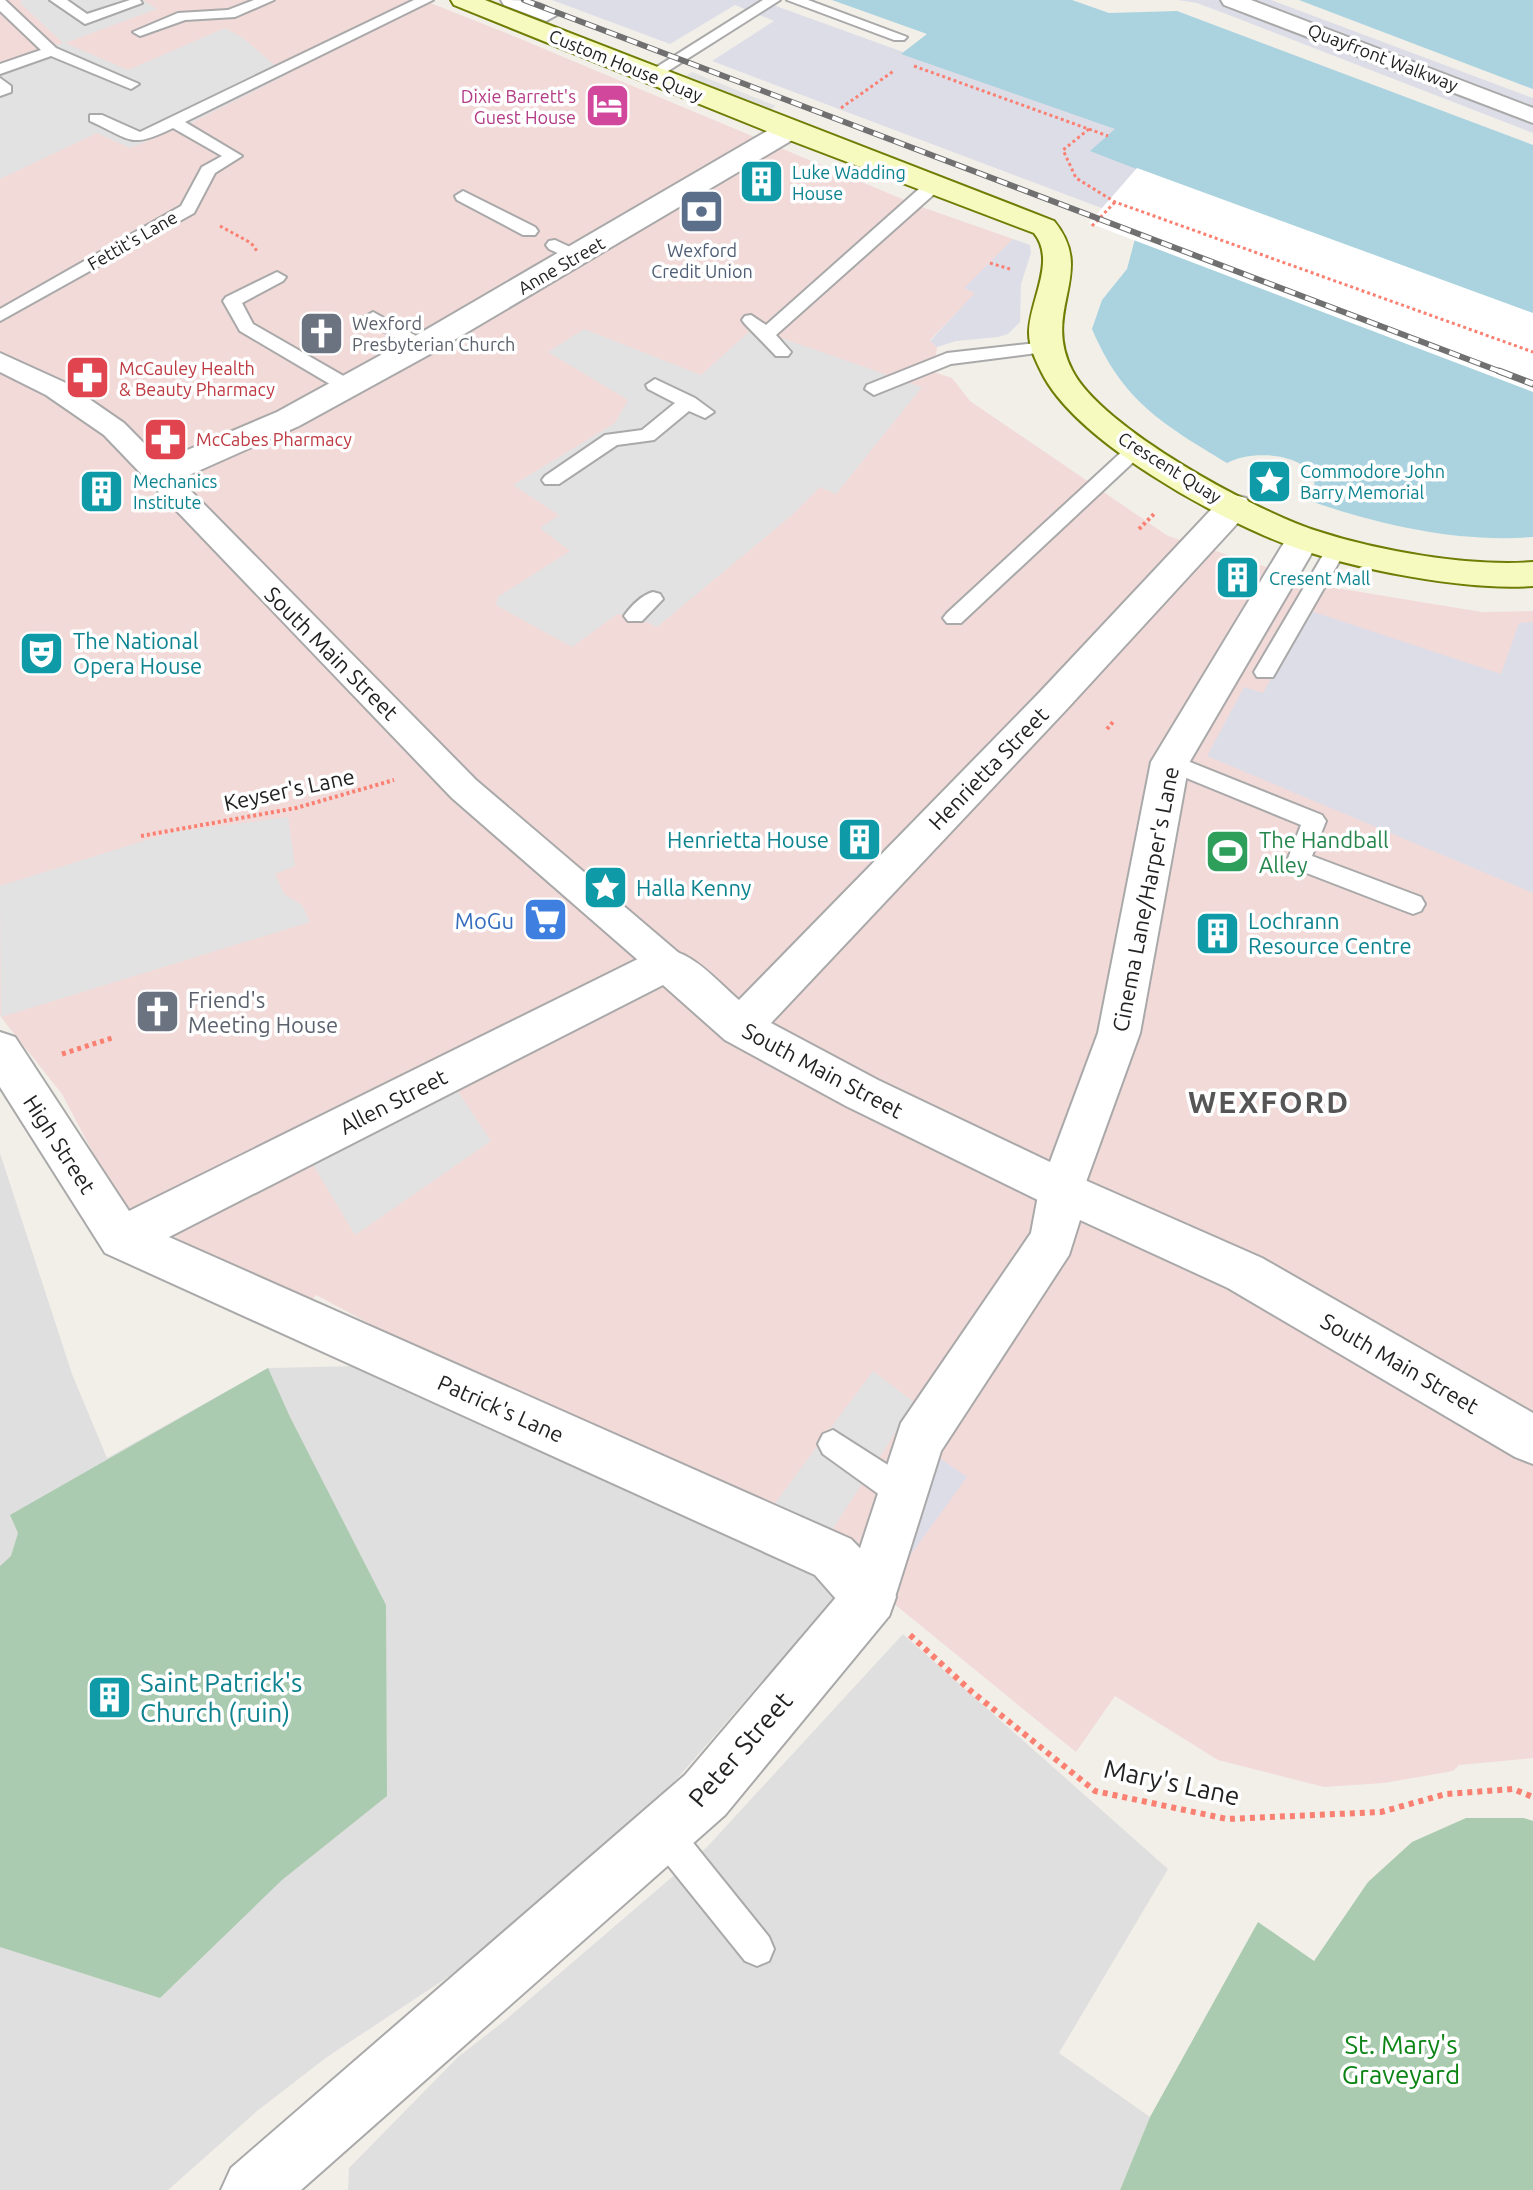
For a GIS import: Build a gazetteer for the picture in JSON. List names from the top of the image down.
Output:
{
  "streets": {
    "main road": ["Custom House Quay", "Crescent Quay"],
    "street": [
      "Quayfront Walkway",
      "Anne Street",
      "South Main Street",
      "Henrietta Street",
      "Cinema Lane/Harper's Lane",
      "Allen Street",
      "High Street",
      "Patrick's Lane",
      "Peter Street"
    ],
    "lane": ["Fettit's Lane"],
    "path": ["Keyser's Lane", "Mary's Lane"]
  },
  "crossings": [
    ["Custom House Quay", "Anne Street"],
    ["Custom House Quay", "Crescent Quay"],
    ["Anne Street", "Crescent Quay"],
    ["Anne Street", "South Main Street"],
    ["Crescent Quay", "Henrietta Street"],
    ["Crescent Quay", "Cinema Lane/Harper's Lane"],
    ["South Main Street", "Henrietta Street"],
    ["South Main Street", "Keyser's Lane"],
    ["South Main Street", "Cinema Lane/Harper's Lane"],
    ["South Main Street", "Allen Street"],
    ["South Main Street", "Peter Street"],
    ["Cinema Lane/Harper's Lane", "Peter Street"],
    ["Allen Street", "High Street"],
    ["Allen Street", "Patrick's Lane"],
    ["High Street", "Patrick's Lane"],
    ["Patrick's Lane", "Peter Street"],
    ["Patrick's Lane", "Mary's Lane"],
    ["Peter Street", "Mary's Lane"]
  ],
  "districts": ["WEXFORD"],
  "parks": ["St. Mary's Graveyard"],
  "places": {
    "hotel": ["Dixie Barrett's Guest House"],
    "building": [
      "Luke Wadding House",
      "Mechanics Institute",
      "Cresent Mall",
      "Henrietta House",
      "Lochrann Resource Centre",
      "Saint Patrick's Church (ruin)"
    ],
    "bank": ["Wexford Credit Union"],
    "church": ["Wexford Presbyterian Church", "Friend's Meeting House"],
    "pharmacy": ["McCauley Health & Beauty Pharmacy", "McCabes Pharmacy"],
    "place": ["Commodore John Barry Memorial", "Halla Kenny"],
    "theatre": ["The National Opera House"],
    "sports": ["The Handball Alley"],
    "supermarket": ["MoGu"]
  }
}
